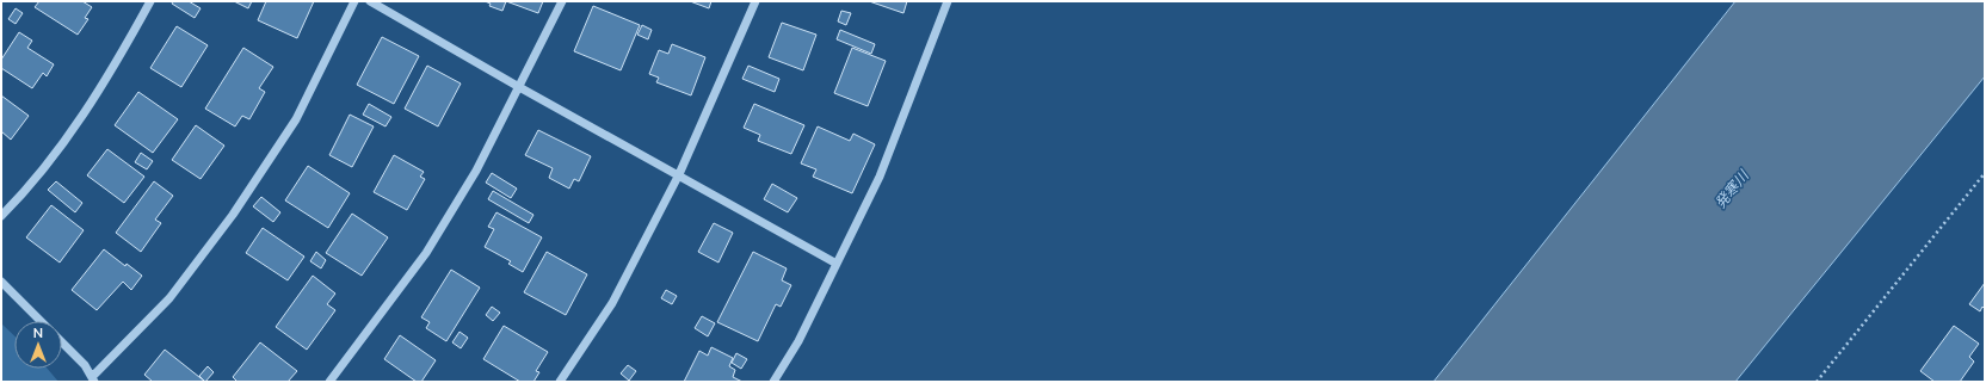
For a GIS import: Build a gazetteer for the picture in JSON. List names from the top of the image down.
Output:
{
  "water": ["発寒川"],
  "north": "top"
}
